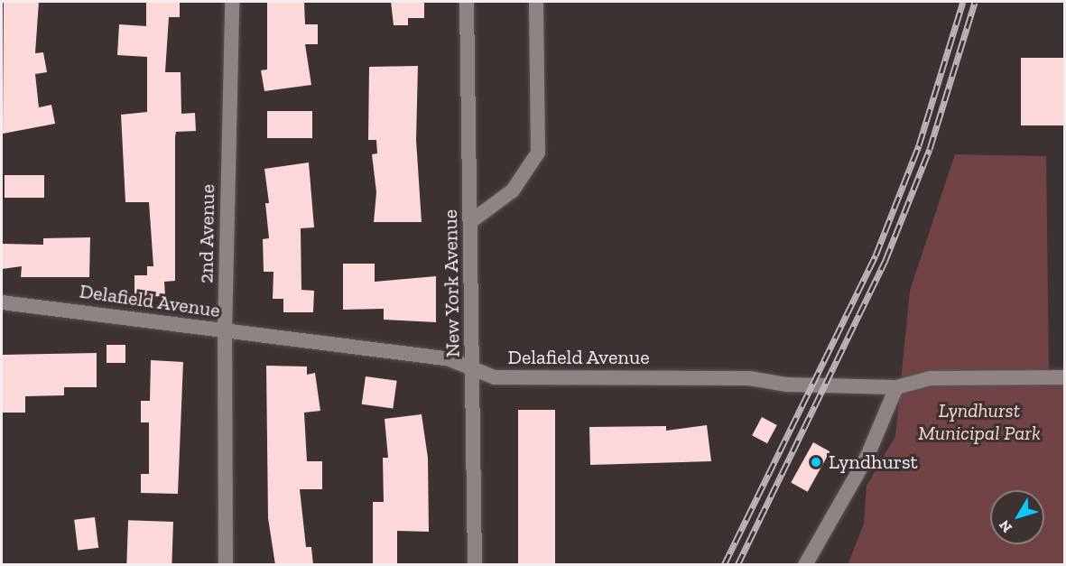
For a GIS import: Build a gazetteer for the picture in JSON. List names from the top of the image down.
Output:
{
  "streets": {
    "street": ["2nd Avenue", "New York Avenue", "Delafield Avenue"]
  },
  "crossings": [
    ["2nd Avenue", "Delafield Avenue"],
    ["New York Avenue", "Delafield Avenue"]
  ],
  "parks": ["Lyndhurst Municipal Park"],
  "places": ["Lyndhurst"],
  "north": "bottom left"
}
